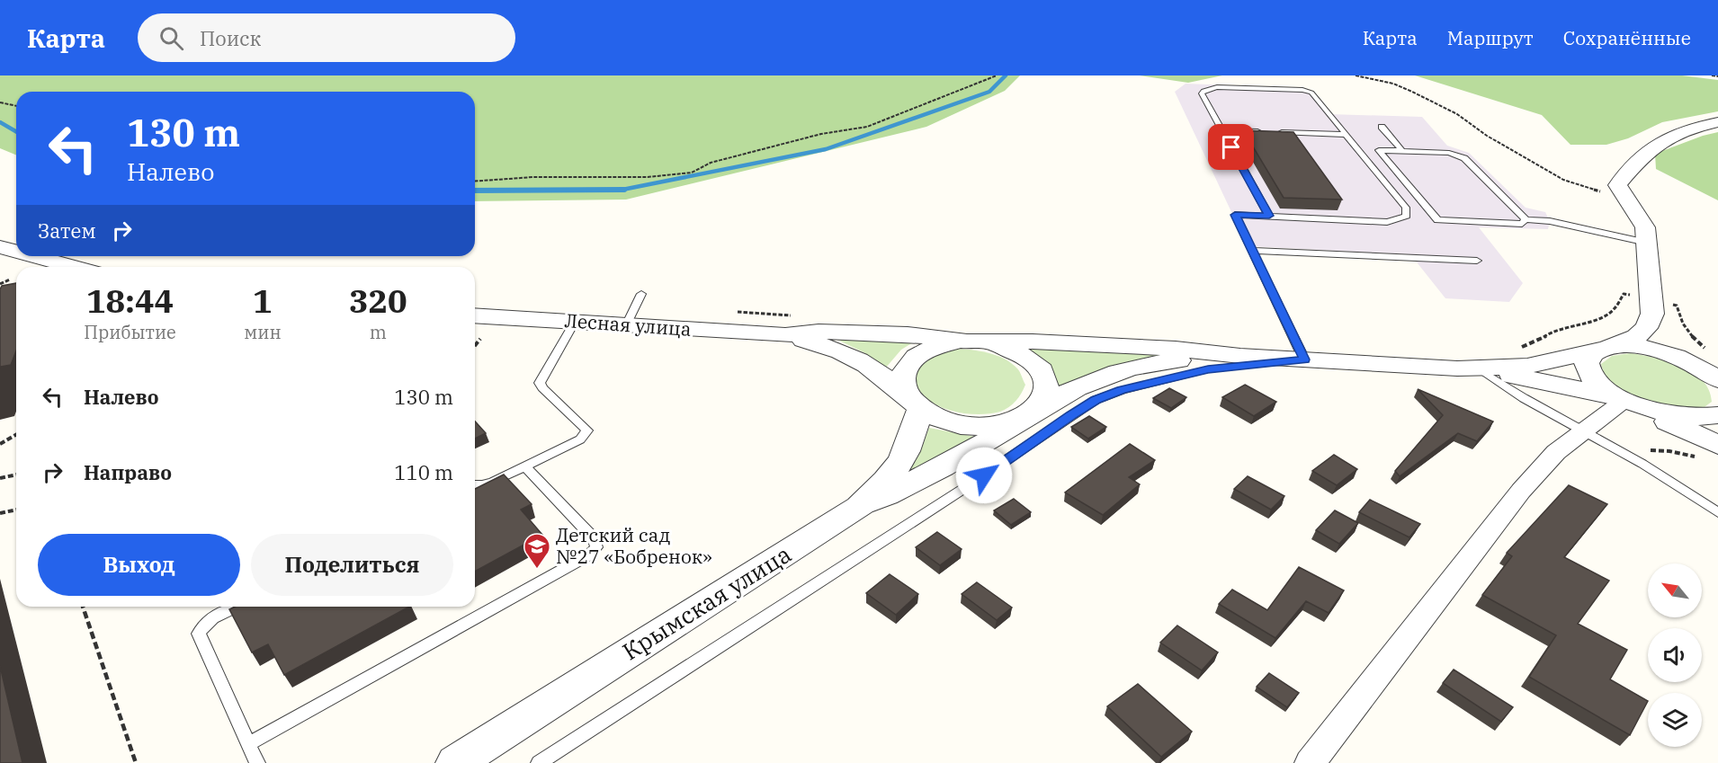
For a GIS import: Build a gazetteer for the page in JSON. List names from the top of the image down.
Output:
{
  "streets": {
    "street": ["Лесная улица", "Крымская улица"]
  },
  "places": {
    "school or university": ["Детский сад №27 «Бобренок»"]
  },
  "north": "top left",
  "page": {
    "header": "Карта",
    "search": "Поиск",
    "nav": ["Карта", "Маршрут", "Сохранённые"],
    "turn": ["130 m", "Налево"],
    "then": "Затем",
    "eta": [
      "18:44",
      "Прибытие",
      "1",
      "мин",
      "320",
      "m"
    ],
    "list": [
      {
        "name": "Налево",
        "value": "130 m"
      },
      {
        "name": "Направо",
        "value": "110 m"
      }
    ],
    "buttons": ["Выход", "Поделиться"]
  }
}
